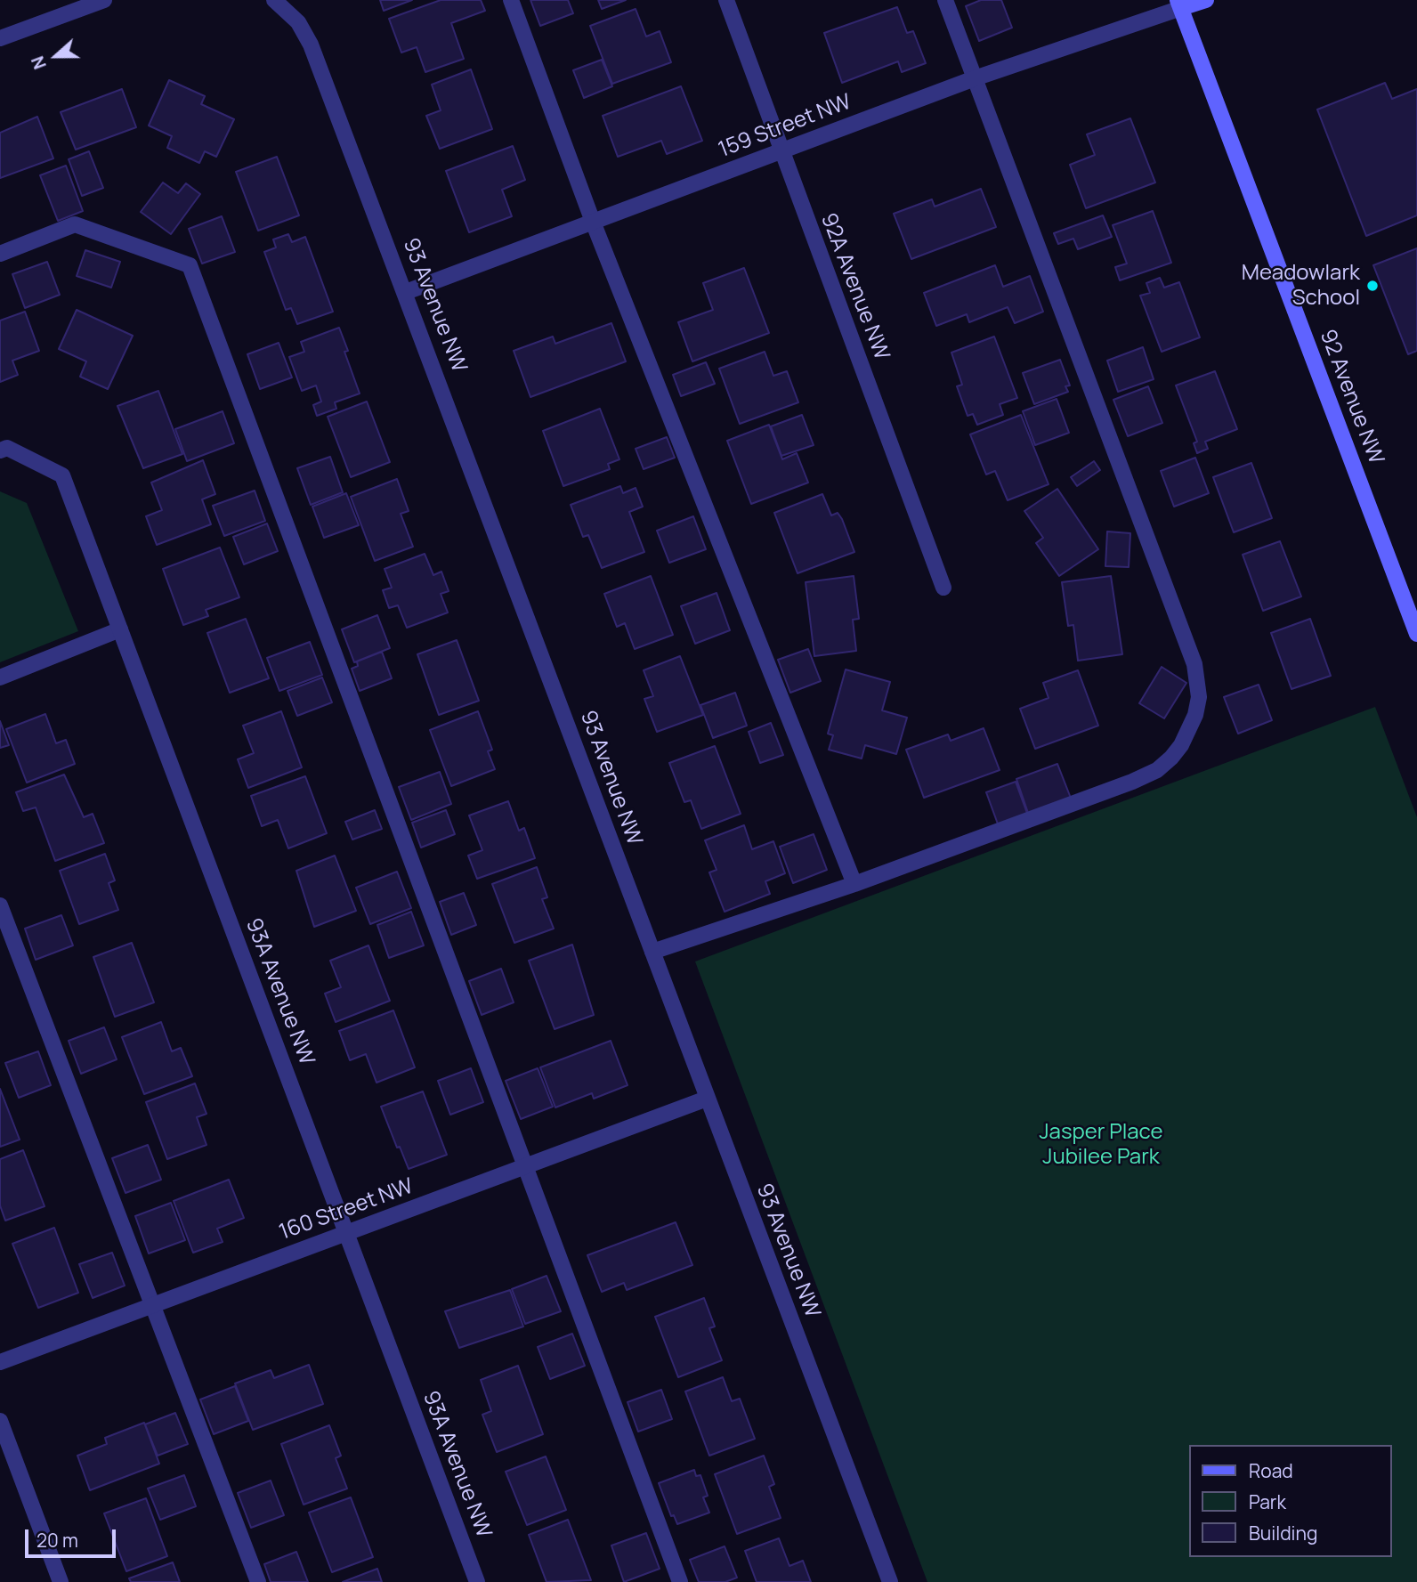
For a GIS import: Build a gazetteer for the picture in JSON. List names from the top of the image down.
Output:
{
  "streets": {
    "street": [
      "159 Street NW",
      "92A Avenue NW",
      "93 Avenue NW",
      "92 Avenue NW",
      "93A Avenue NW",
      "160 Street NW"
    ]
  },
  "crossings": [
    ["159 Street NW", "92A Avenue NW"],
    ["159 Street NW", "93 Avenue NW"],
    ["159 Street NW", "92 Avenue NW"],
    ["93 Avenue NW", "160 Street NW"],
    ["93A Avenue NW", "160 Street NW"]
  ],
  "parks": ["Jasper Place Jubilee Park"],
  "places": ["Meadowlark School"],
  "legend": ["Road", "Park", "Building"],
  "scale_bar": "20 m",
  "north": "left"
}
